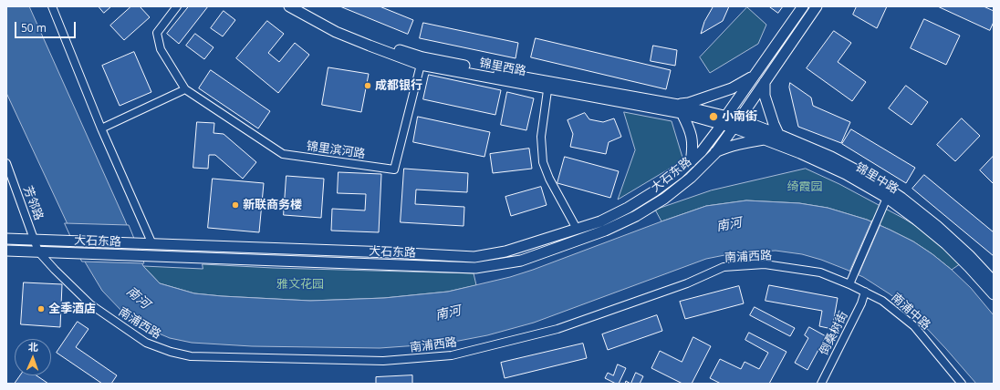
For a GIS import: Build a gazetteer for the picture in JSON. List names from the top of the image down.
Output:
{
  "streets": {
    "main road": ["锦里西路", "大石东路", "锦里中路"],
    "street": [
      "锦里滨河路",
      "芳邻路",
      "南浦西路",
      "南浦中路",
      "倒桑树街"
    ]
  },
  "crossings": [
    ["锦里西路", "锦里滨河路"],
    ["锦里西路", "大石东路"],
    ["锦里西路", "锦里中路"],
    ["大石东路", "锦里中路"],
    ["大石东路", "芳邻路"],
    ["大石东路", "南浦西路"],
    ["芳邻路", "南浦西路"],
    ["南浦西路", "南浦中路"],
    ["南浦中路", "倒桑树街"]
  ],
  "water": ["南河"],
  "parks": ["绮霞园", "雅文花园"],
  "places": [
    "成都银行",
    "小南街",
    "新联商务楼",
    "全季酒店"
  ],
  "scale_bar": "50 m",
  "north": "top"
}
